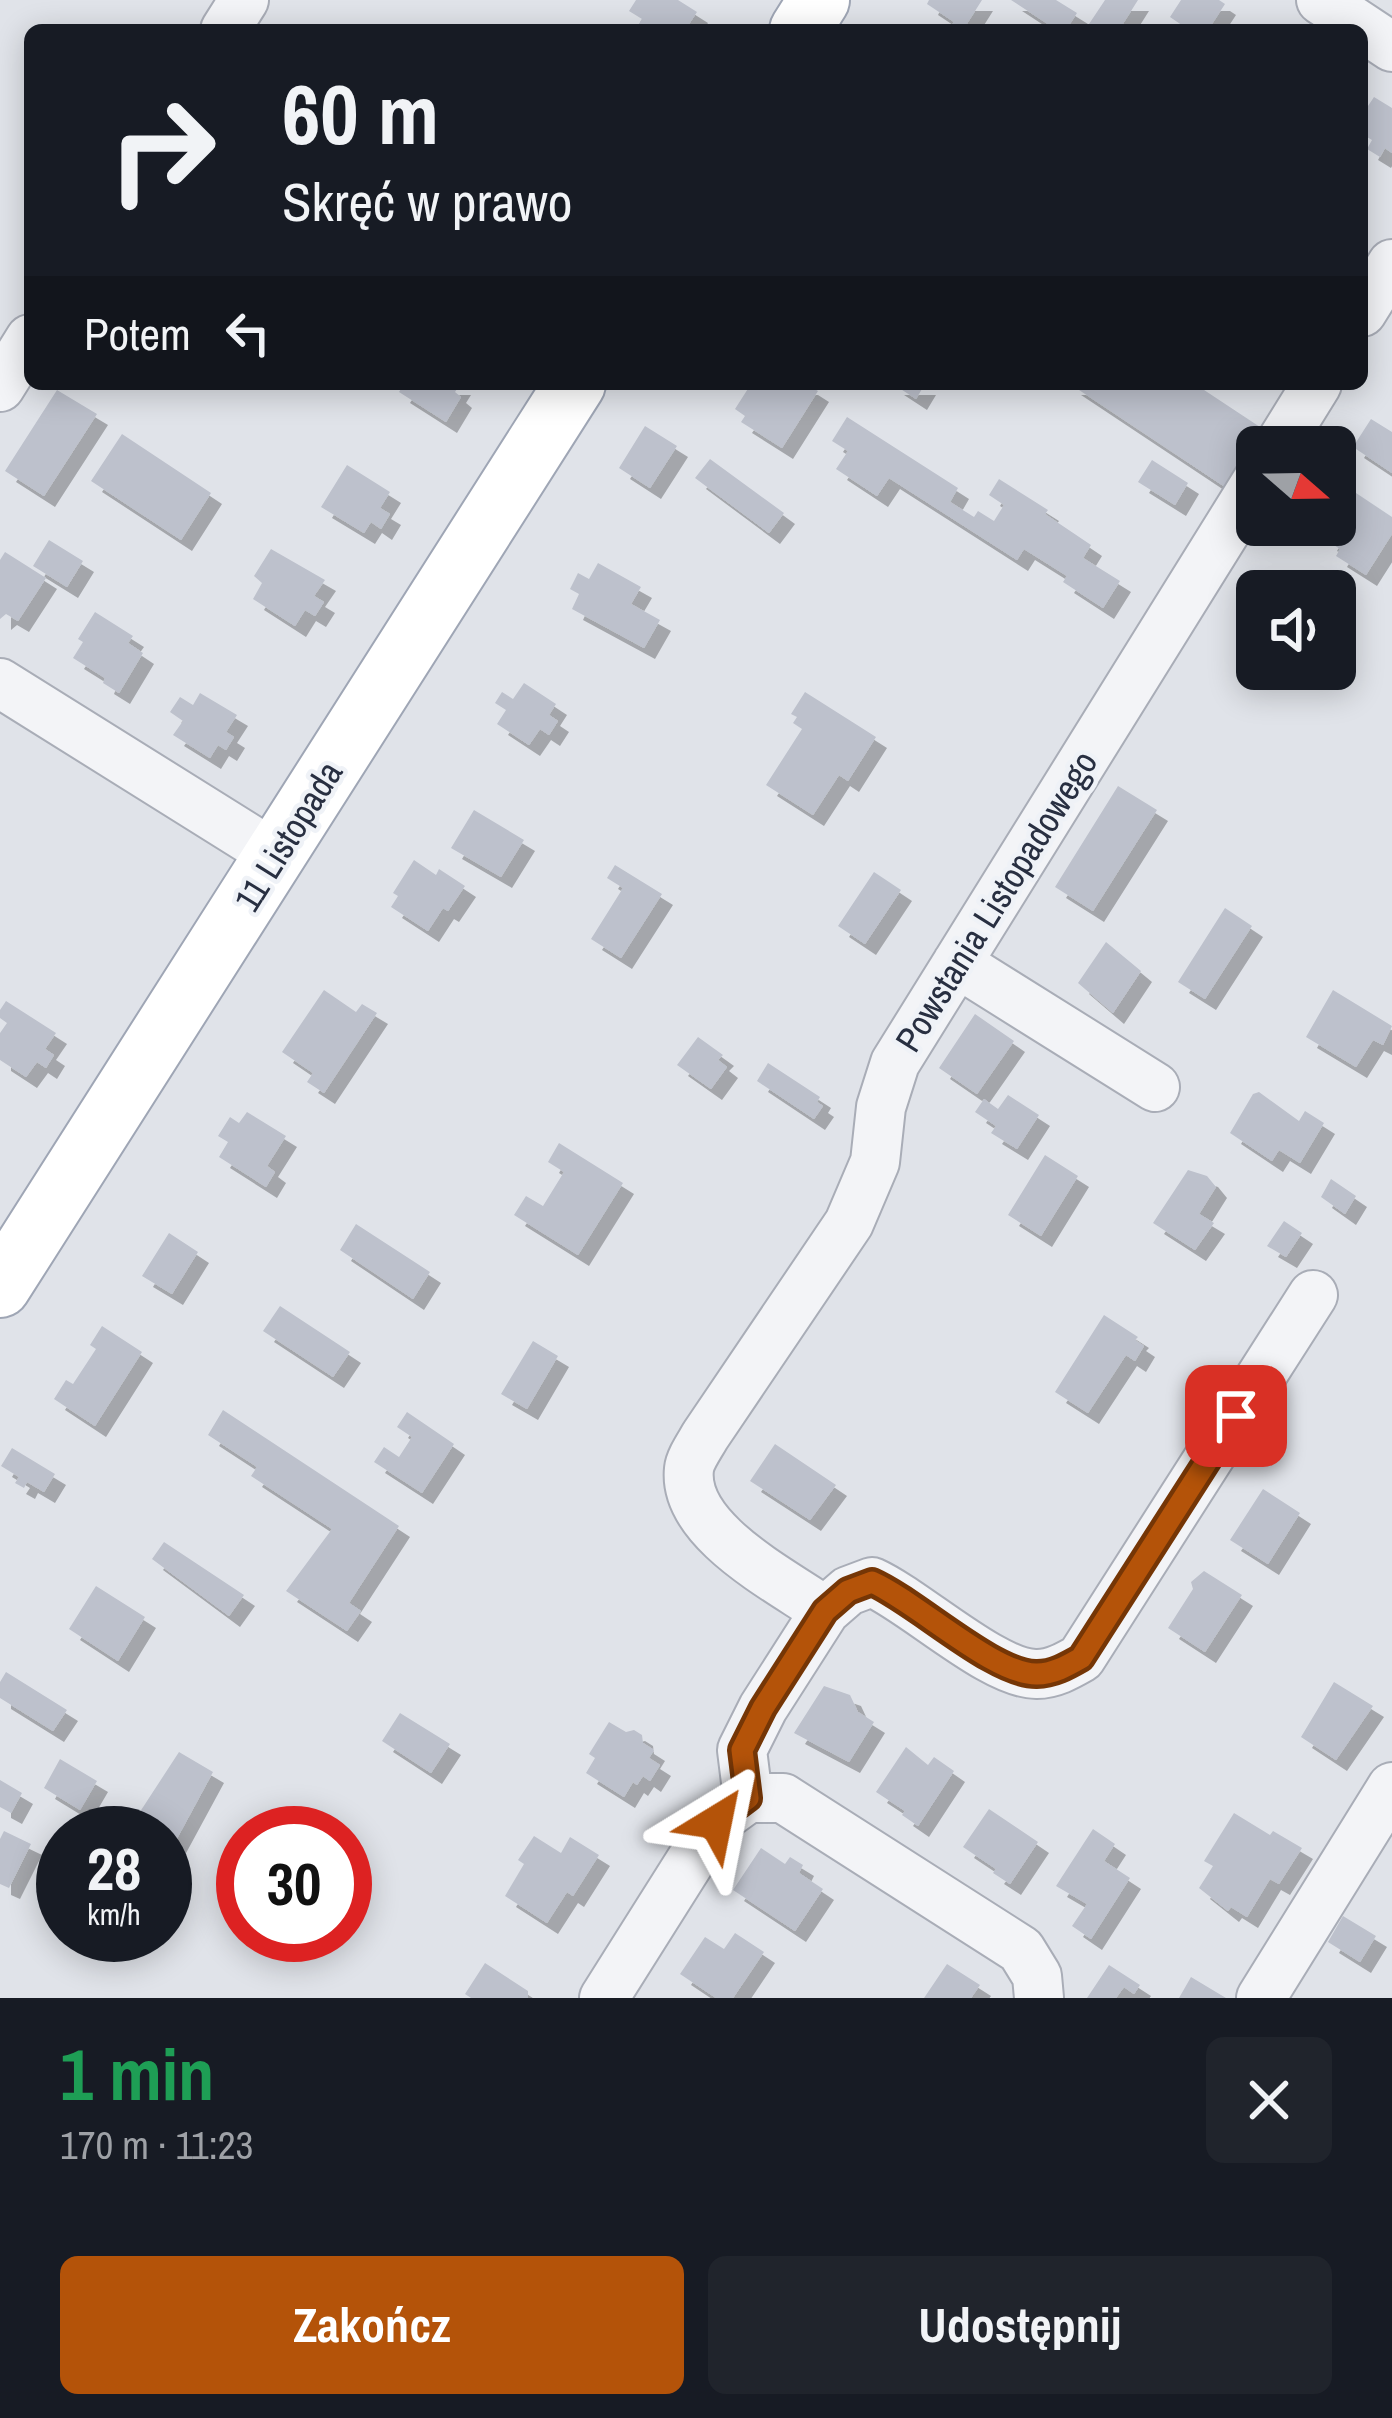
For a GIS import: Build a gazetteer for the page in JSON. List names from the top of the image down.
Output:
{
  "streets": {
    "main road": ["11 Listopada"],
    "street": ["Powstania Listopadowego"]
  },
  "north": "right",
  "page": {
    "turn": ["60 m", "Skręć w prawo"],
    "then": "Potem",
    "speed": "28 km/h",
    "limit": "30",
    "heading": ["1 min", "170 m · 11:23"],
    "buttons": ["Zakończ", "Udostępnij"]
  }
}
